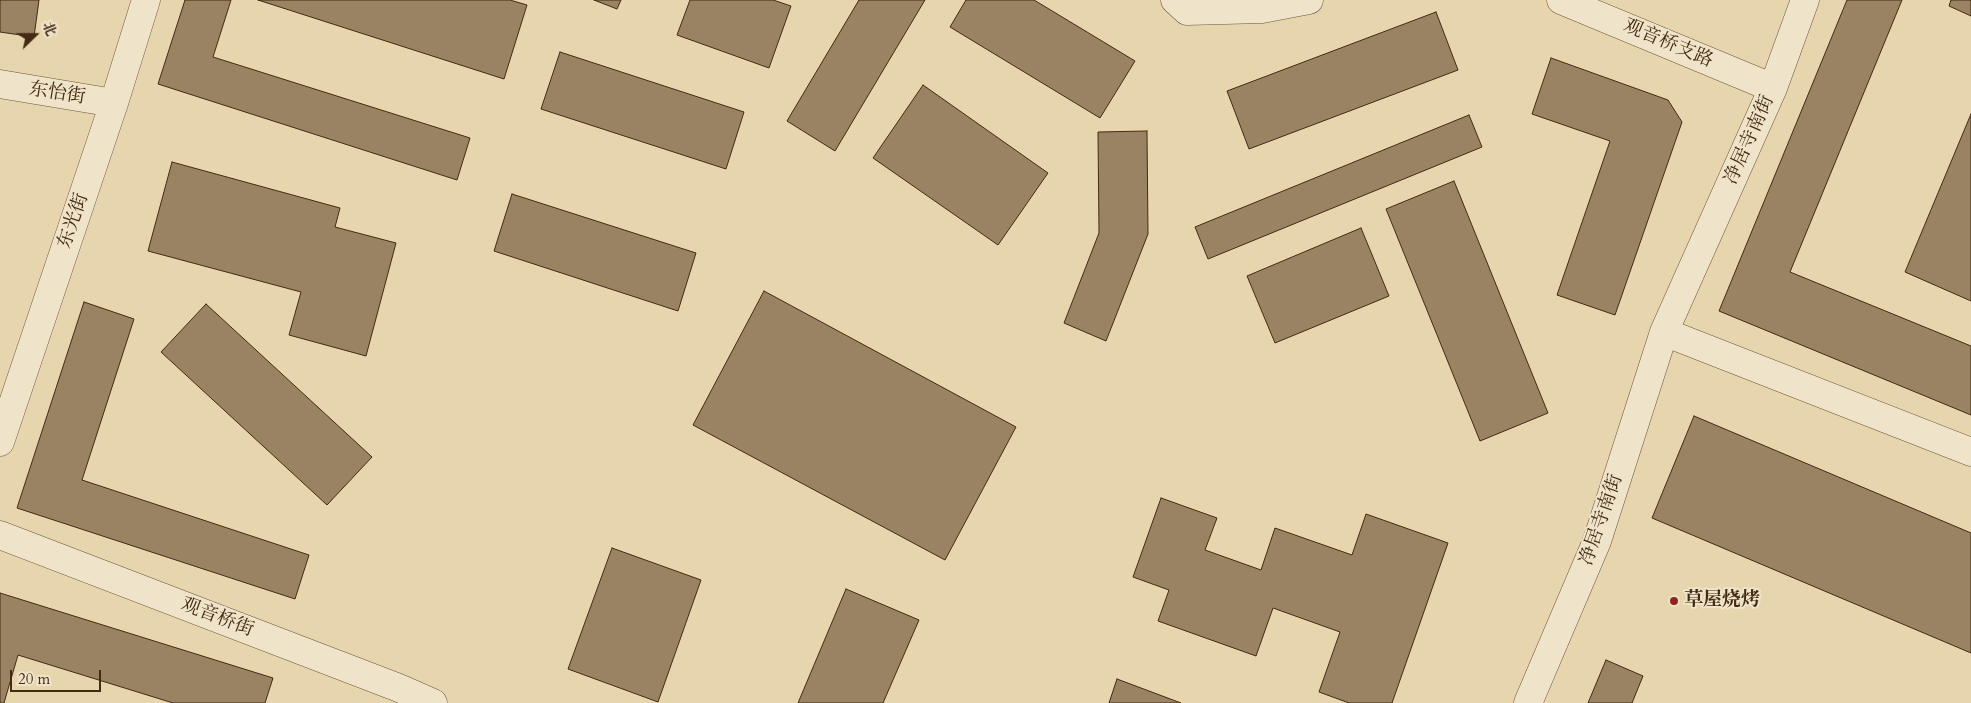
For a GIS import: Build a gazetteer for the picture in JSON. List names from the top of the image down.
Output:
{
  "streets": {
    "street": [
      "观音桥支路",
      "东怡街",
      "净居寺南街",
      "东光街",
      "观音桥街"
    ]
  },
  "crossings": [
    ["观音桥支路", "净居寺南街"],
    ["东怡街", "东光街"]
  ],
  "places": ["草屋烧烤"],
  "scale_bar": "20 m",
  "north": "right"
}
